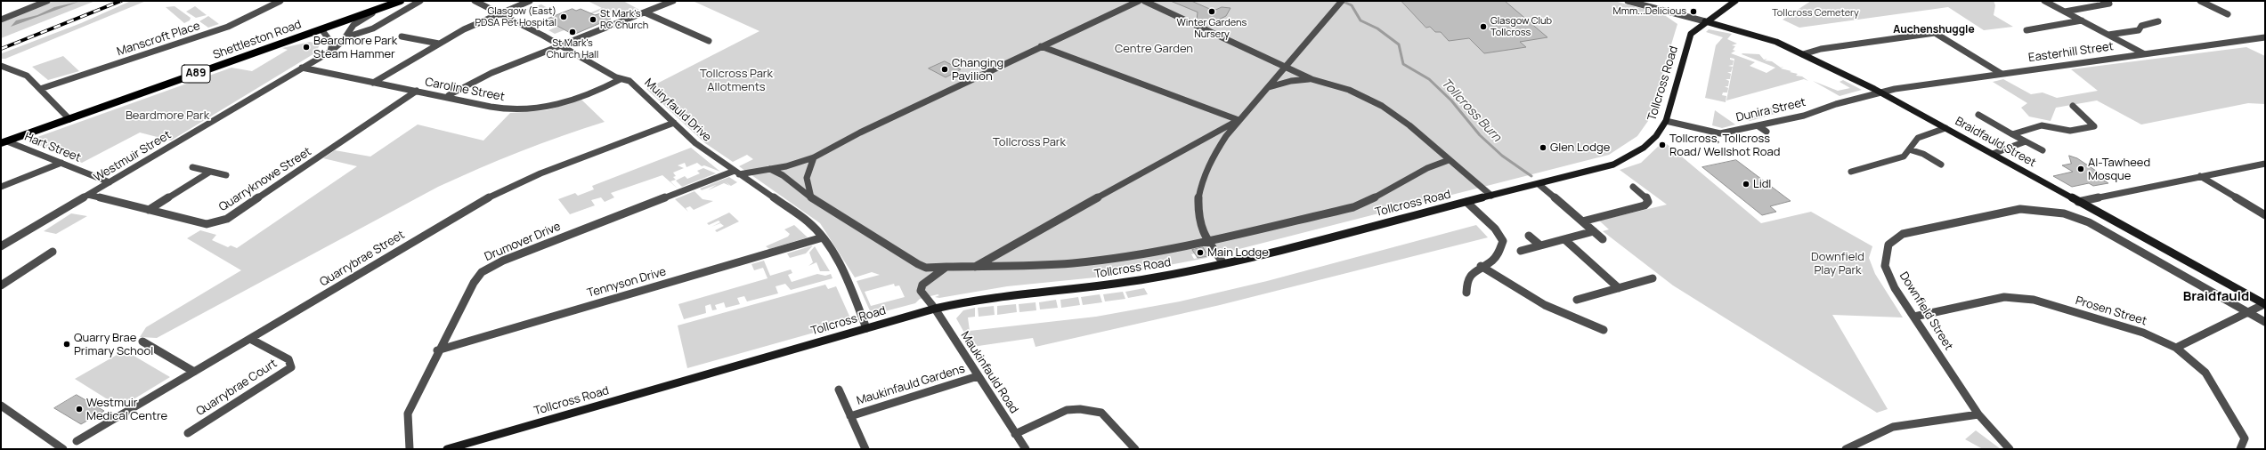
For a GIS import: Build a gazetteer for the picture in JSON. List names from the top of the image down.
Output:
{
  "streets": {
    "main road": ["Shettleston Road", "A89"],
    "street": [
      "Manscroft Place",
      "Easterhill Street",
      "Tollcross Road",
      "Caroline Street",
      "Muiryfauld Drive",
      "Dunira Street",
      "Braidfauld Street",
      "Hart Street",
      "Westmuir Street",
      "Quarryknowe Street",
      "Drumover Drive",
      "Quarrybrae Street",
      "Tennyson Drive",
      "Downfield Street",
      "Prosen Street",
      "Maukinfauld Road",
      "Maukinfauld Gardens",
      "Quarrybrae Court"
    ]
  },
  "crossings": [
    ["Shettleston Road", "Hart Street"],
    ["Shettleston Road", "Westmuir Street"],
    ["Easterhill Street", "Dunira Street"],
    ["Easterhill Street", "Braidfauld Street"],
    ["Tollcross Road", "Muiryfauld Drive"],
    ["Tollcross Road", "Dunira Street"],
    ["Tollcross Road", "Braidfauld Street"],
    ["Tollcross Road", "Maukinfauld Road"],
    ["Caroline Street", "Muiryfauld Drive"],
    ["Caroline Street", "Westmuir Street"],
    ["Caroline Street", "Quarryknowe Street"],
    ["Muiryfauld Drive", "Drumover Drive"],
    ["Muiryfauld Drive", "Quarrybrae Street"],
    ["Muiryfauld Drive", "Tennyson Drive"],
    ["Dunira Street", "Braidfauld Street"],
    ["Hart Street", "Westmuir Street"],
    ["Westmuir Street", "Quarryknowe Street"],
    ["Drumover Drive", "Tennyson Drive"],
    ["Quarrybrae Street", "Quarrybrae Court"],
    ["Downfield Street", "Prosen Street"],
    ["Maukinfauld Road", "Maukinfauld Gardens"]
  ],
  "districts": ["Auchenshuggle", "Braidfauld"],
  "water": ["Tollcross Burn"],
  "parks": [
    "Tollcross Cemetery",
    "Centre Garden",
    "Tollcross Park Allotments",
    "Beardmore Park",
    "Tollcross Park",
    "Downfield Play Park"
  ],
  "places": [
    "Winter Gardens Nursery",
    "Mmm...Delicious",
    "Glasgow (East) PDSA Pet Hospital",
    "St Mark's RC Church",
    "Glasgow Club Tollcross",
    "St Mark's Church Hall",
    "Beardmore Park Steam Hammer",
    "Changing Pavilion",
    "Tollcross, Tollcross Road/ Wellshot Road",
    "Glen Lodge",
    "Al-Tawheed Mosque",
    "Lidl",
    "Main Lodge",
    "Quarry Brae Primary School",
    "Westmuir Medical Centre"
  ]
}
